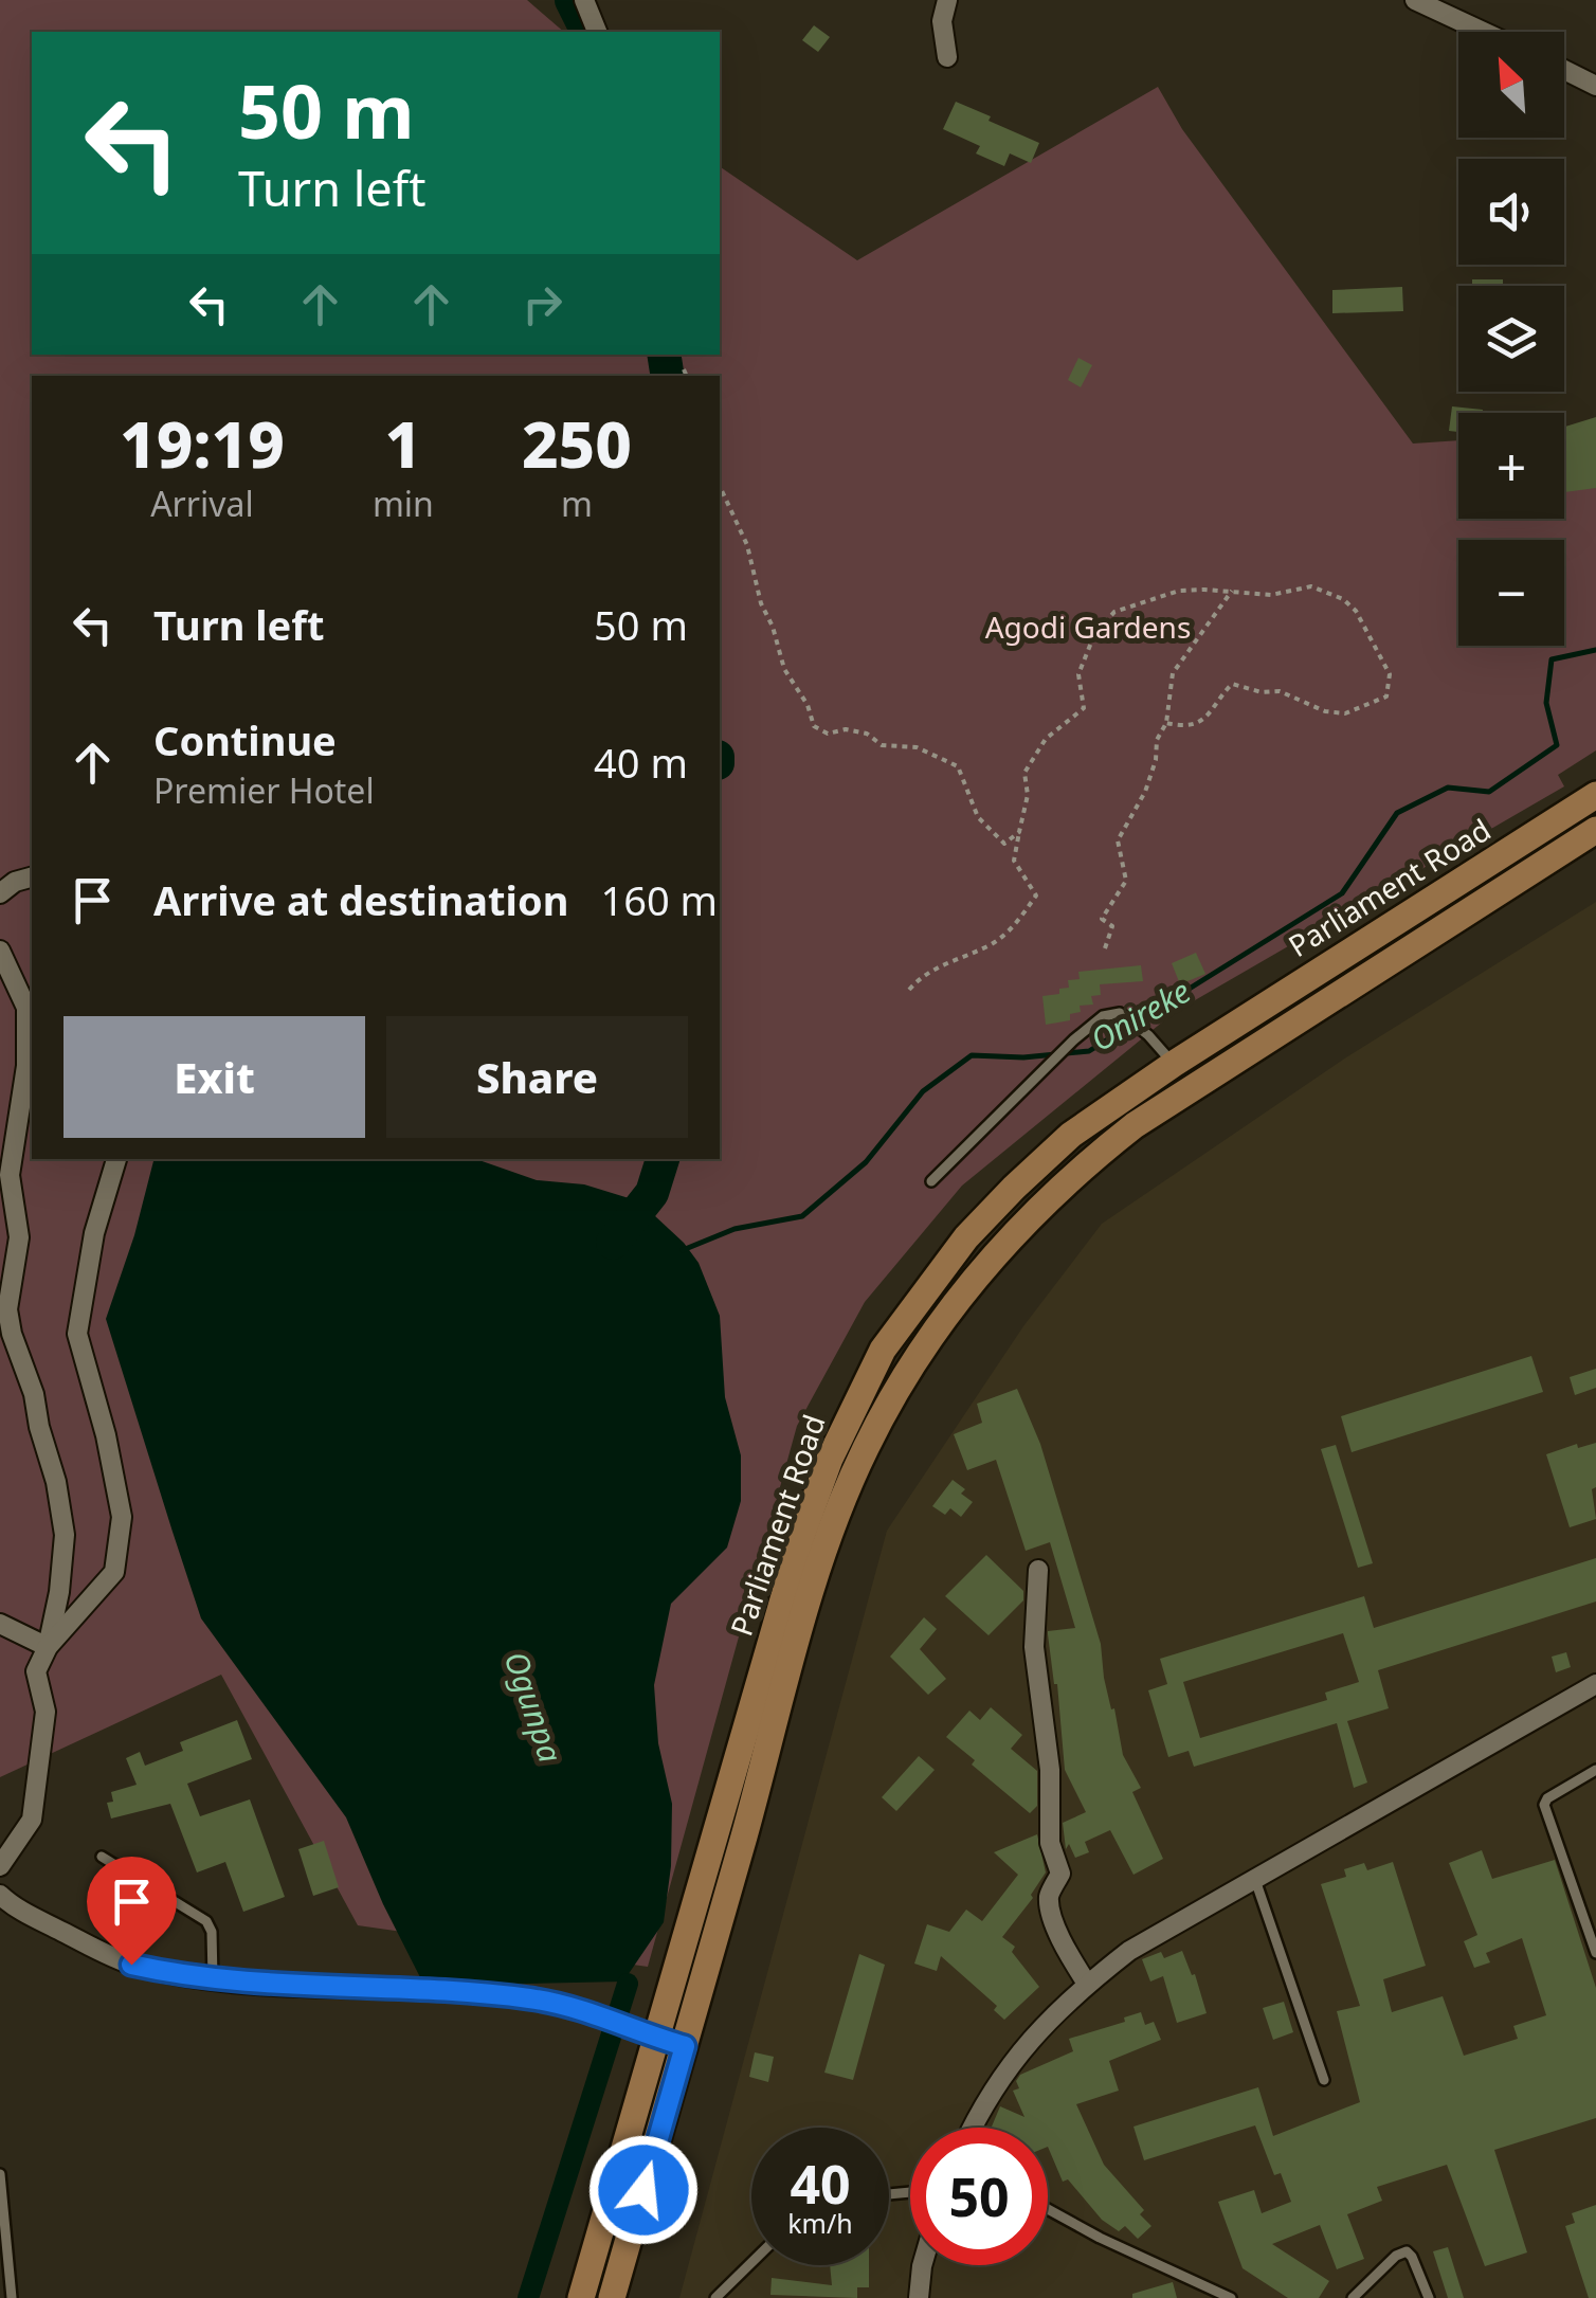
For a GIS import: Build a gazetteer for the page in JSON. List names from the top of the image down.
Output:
{
  "streets": {
    "main road": ["Parliament Road"]
  },
  "water": ["Onireke", "Ogunpa"],
  "parks": ["Agodi Gardens"],
  "north": "top left",
  "page": {
    "map_buttons": ["+", "−"],
    "turn": ["50 m", "Turn left"],
    "eta": [
      "19:19",
      "Arrival",
      "1",
      "min",
      "250",
      "m"
    ],
    "list": [
      {
        "name": "Turn left",
        "value": "50 m"
      },
      {
        "name": "Continue",
        "note": "Premier Hotel",
        "value": "40 m"
      },
      {
        "name": "Arrive at destination",
        "value": "160 m"
      }
    ],
    "buttons": ["Exit", "Share"],
    "speed": "40 km/h",
    "limit": "50"
  }
}
